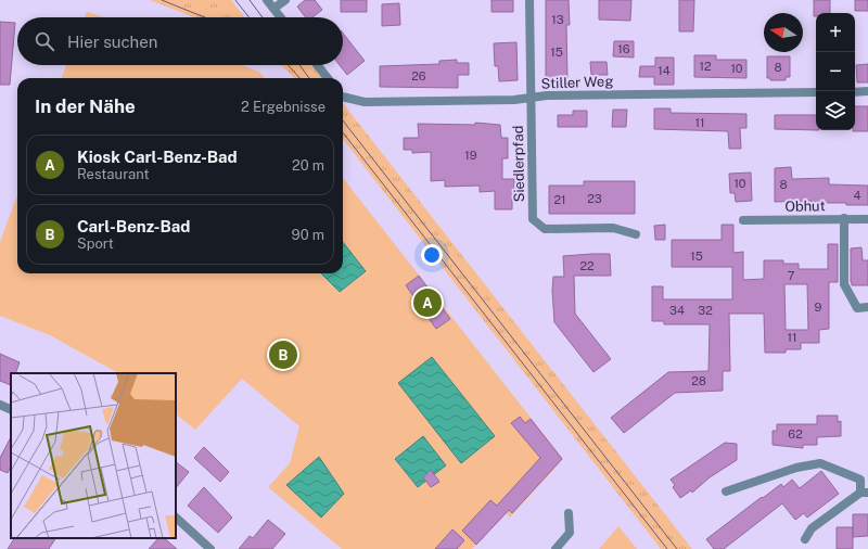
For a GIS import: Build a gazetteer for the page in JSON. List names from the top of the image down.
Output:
{
  "streets": {
    "street": ["Stiller Weg", "Siedlerpfad", "Obhut"]
  },
  "crossings": [
    ["Stiller Weg", "Siedlerpfad"]
  ],
  "house_numbers": [
    "13",
    "16",
    "15",
    "12",
    "8",
    "10",
    "14",
    "26",
    "11",
    "19",
    "10",
    "8",
    "4",
    "23",
    "21",
    "15",
    "22",
    "7",
    "9",
    "34",
    "32",
    "11",
    "28",
    "62"
  ],
  "north": "left",
  "page": {
    "map_buttons": ["+", "−"],
    "search": "Hier suchen",
    "heading": ["In der Nähe", "2 Ergebnisse"],
    "list": [
      {
        "mark": "A",
        "name": "Kiosk Carl-Benz-Bad",
        "note": "Restaurant",
        "value": "20 m"
      },
      {
        "mark": "B",
        "name": "Carl-Benz-Bad",
        "note": "Sport",
        "value": "90 m"
      }
    ],
    "pins": ["A", "B"]
  }
}
